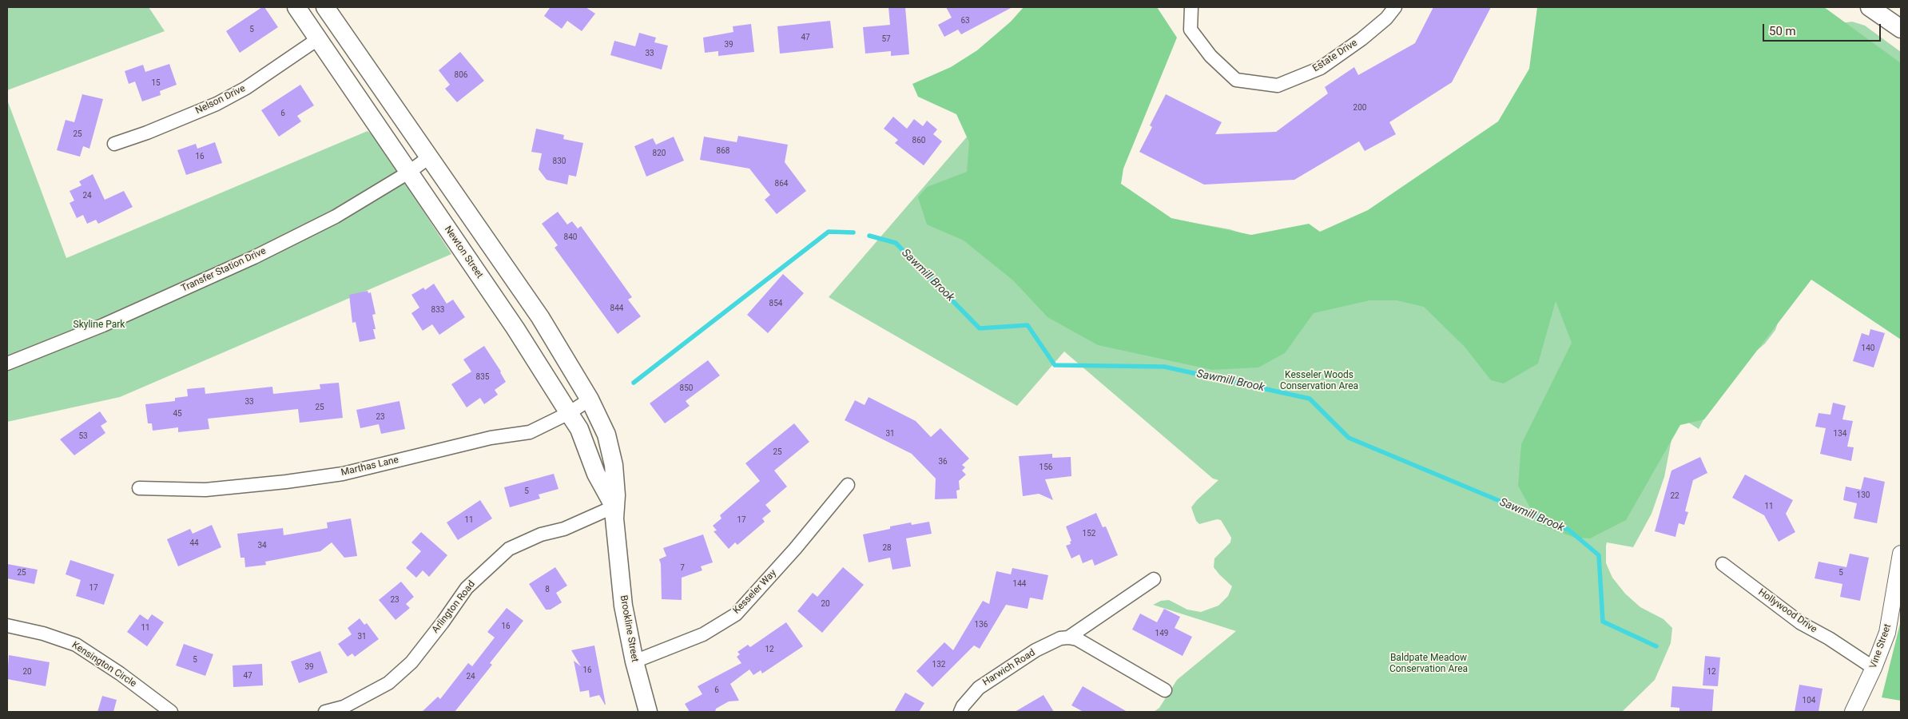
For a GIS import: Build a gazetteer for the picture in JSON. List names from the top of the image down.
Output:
{
  "streets": {
    "main road": ["Newton Street", "Brookline Street"],
    "street": [
      "Estate Drive",
      "Nelson Drive",
      "Transfer Station Drive",
      "Marthas Lane",
      "Kesseler Way",
      "Arlington Road",
      "Hollywood Drive",
      "Vine Street",
      "Kensington Circle",
      "Harwich Road"
    ]
  },
  "crossings": [
    ["Nelson Drive", "Newton Street"],
    ["Newton Street", "Transfer Station Drive"],
    ["Newton Street", "Marthas Lane"],
    ["Newton Street", "Arlington Road"],
    ["Newton Street", "Brookline Street"],
    ["Kesseler Way", "Brookline Street"],
    ["Hollywood Drive", "Vine Street"]
  ],
  "water": ["Sawmill Brook"],
  "parks": ["Skyline Park", "Kesseler Woods Conservation Area", "Baldpate Meadow Conservation Area"],
  "house_numbers": [
    "63",
    "5",
    "47",
    "57",
    "39",
    "33",
    "806",
    "15",
    "200",
    "6",
    "25",
    "860",
    "868",
    "820",
    "16",
    "830",
    "864",
    "24",
    "840",
    "854",
    "844",
    "833",
    "140",
    "835",
    "850",
    "33",
    "25",
    "45",
    "23",
    "31",
    "134",
    "53",
    "25",
    "36",
    "156",
    "5",
    "130",
    "22",
    "11",
    "11",
    "17",
    "152",
    "44",
    "34",
    "28",
    "7",
    "25",
    "5",
    "144",
    "17",
    "8",
    "23",
    "20",
    "136",
    "16",
    "11",
    "149",
    "31",
    "12",
    "5",
    "132",
    "39",
    "16",
    "20",
    "12",
    "47",
    "24",
    "6",
    "104"
  ],
  "scale_bar": "50 m"
}
